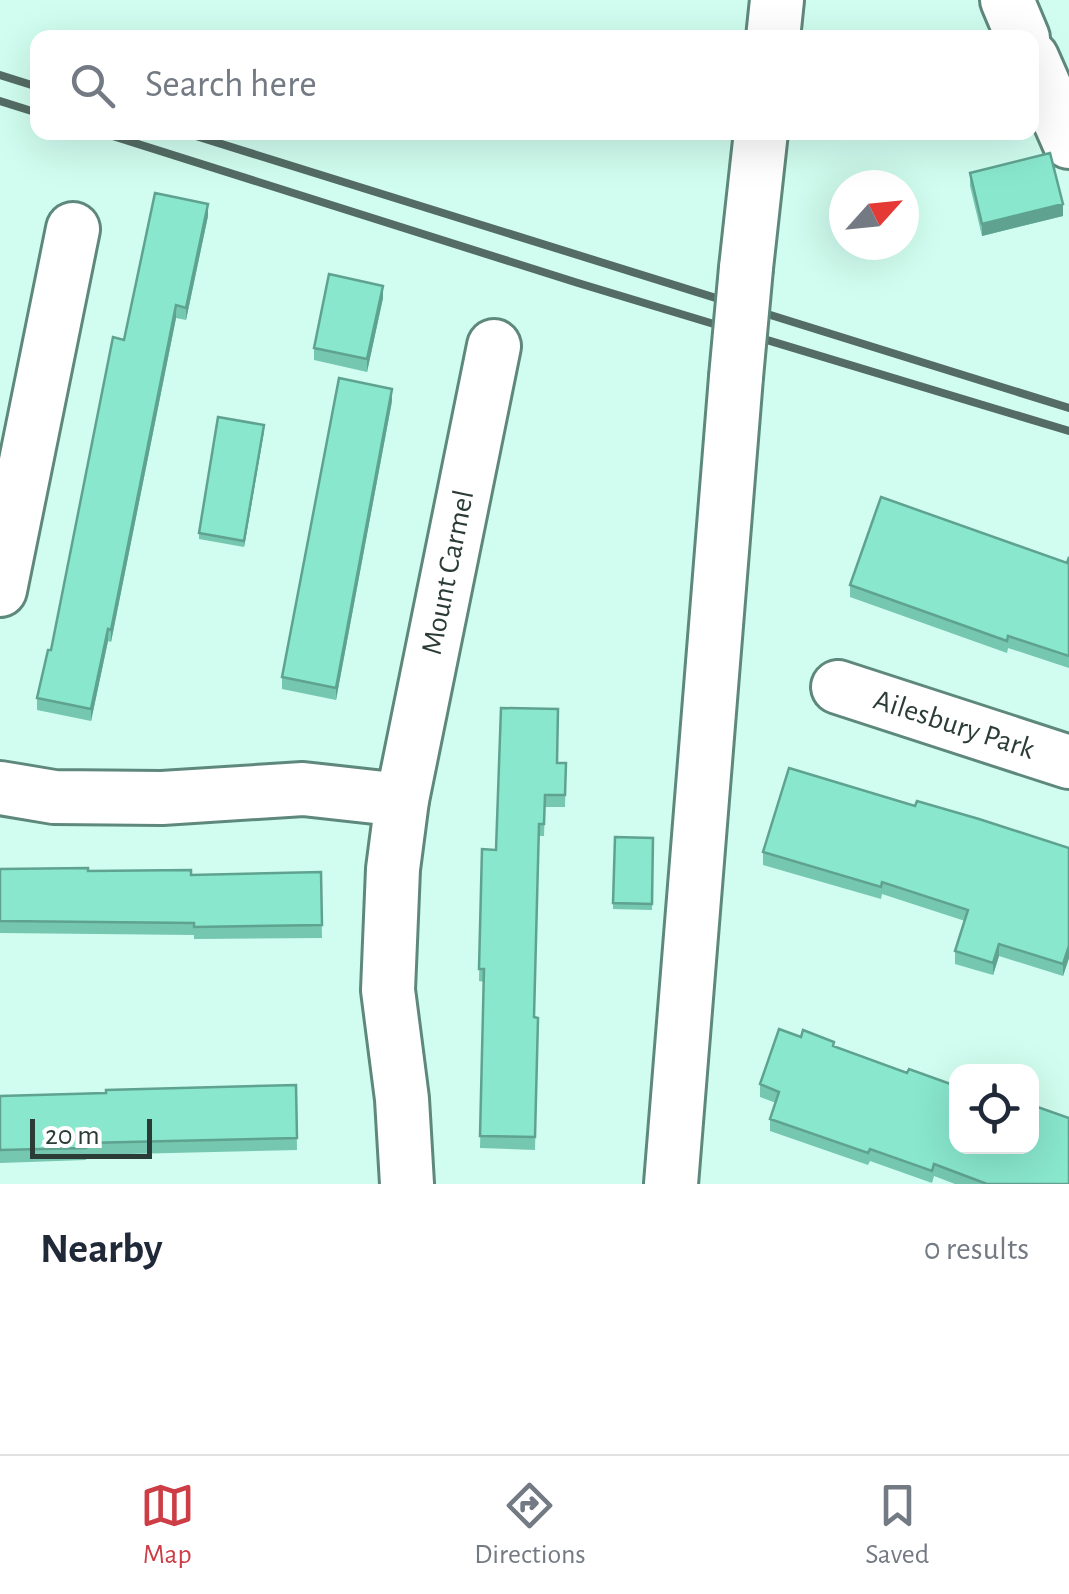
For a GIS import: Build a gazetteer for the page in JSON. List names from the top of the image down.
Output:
{
  "streets": {
    "street": ["Mount Carmel", "Ailesbury Park"]
  },
  "scale_bar": "20 m",
  "north": "top right",
  "page": {
    "search": "Search here",
    "scale": "20 m",
    "heading": ["Nearby", "0 results"],
    "nav": ["Map", "Directions", "Saved"]
  }
}
